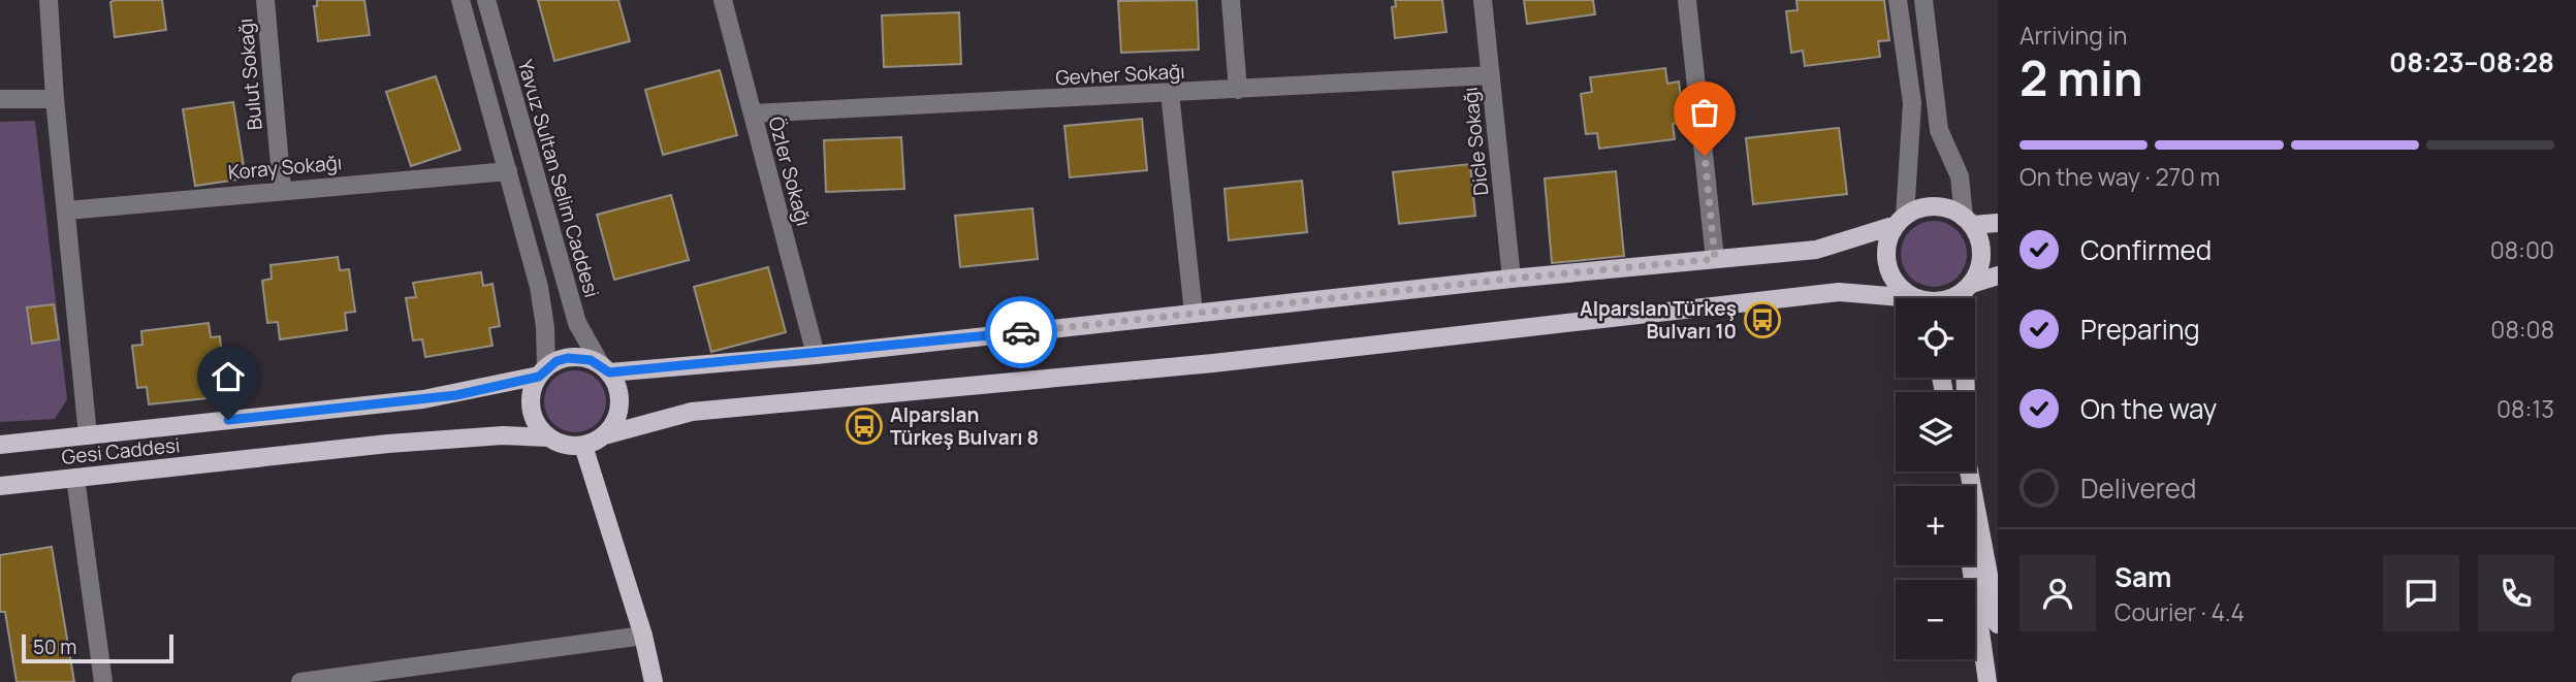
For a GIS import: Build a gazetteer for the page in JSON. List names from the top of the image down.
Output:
{
  "streets": {
    "main road": ["Gesi Caddesi"],
    "street": [
      "Bulut Sokağı",
      "Gevher Sokağı",
      "Dicle Sokağı",
      "Koray Sokağı",
      "Özler Sokağı",
      "Yavuz Sultan Selim Caddesi"
    ]
  },
  "crossings": [
    ["Bulut Sokağı", "Koray Sokağı"],
    ["Gevher Sokağı", "Dicle Sokağı"],
    ["Gevher Sokağı", "Özler Sokağı"],
    ["Yavuz Sultan Selim Caddesi", "Gesi Caddesi"]
  ],
  "places": {
    "bus stop": ["Alparslan Türkeş Bulvarı 10", "Alparslan Türkeş Bulvarı 8"]
  },
  "scale_bar": "50 m",
  "page": {
    "heading": ["2 min", "Arriving in", "08:23–08:28"],
    "panel": ["Sam", "Courier · 4.4"],
    "bar": "On the way · 270 m",
    "list": [
      ["Confirmed", "08:00"],
      ["Preparing", "08:08"],
      ["On the way", "08:13"],
      "Delivered"
    ],
    "map_buttons": ["+", "−"],
    "scale": "50 m"
  }
}
